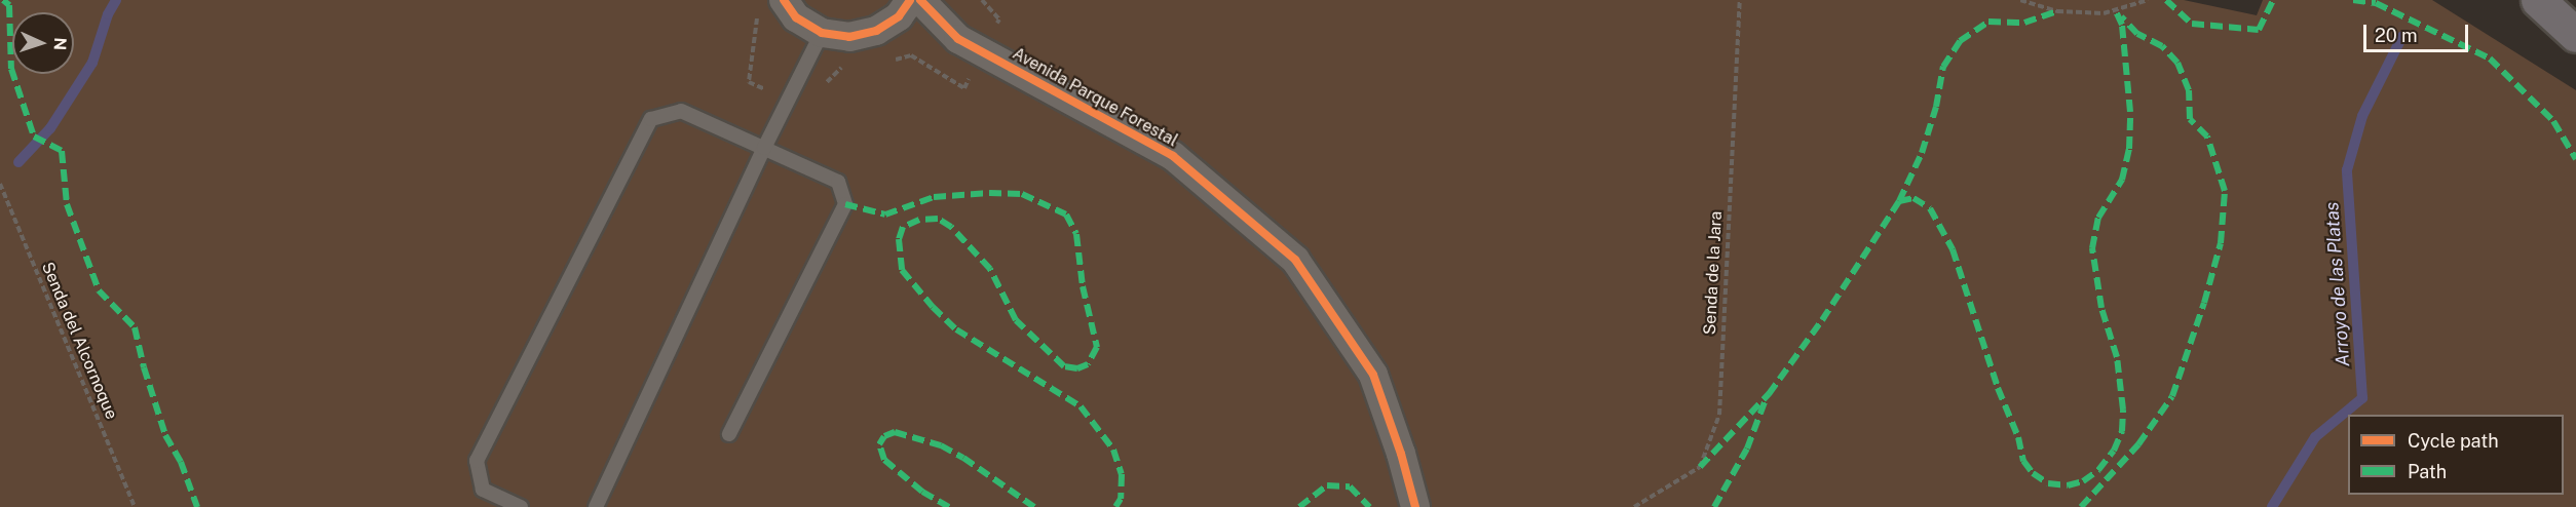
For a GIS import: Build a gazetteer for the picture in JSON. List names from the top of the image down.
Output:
{
  "streets": {
    "street": ["Avenida Parque Forestal"],
    "path": ["Senda de la Jara", "Senda del Alcornoque"]
  },
  "water": ["Arroyo de las Platas"],
  "legend": ["Cycle path", "Path"],
  "scale_bar": "20 m",
  "north": "right"
}
